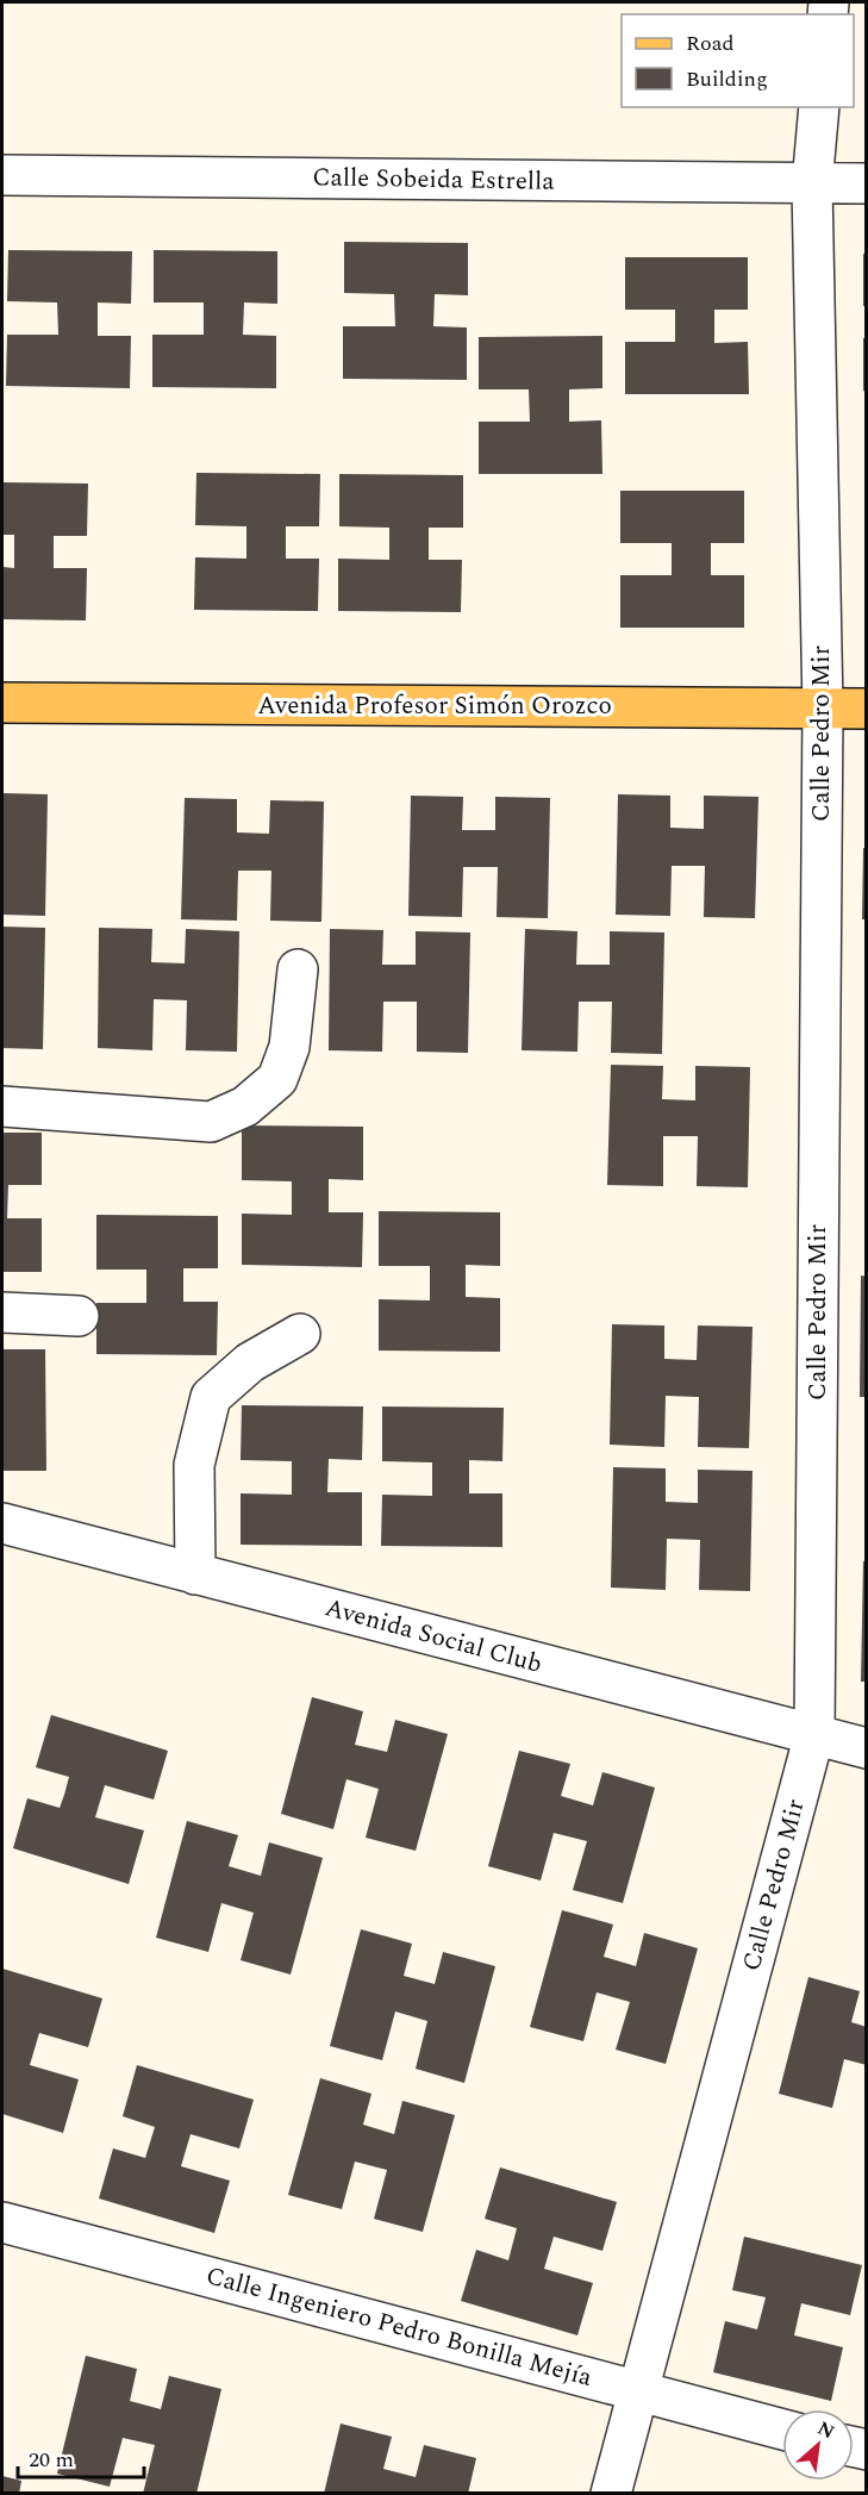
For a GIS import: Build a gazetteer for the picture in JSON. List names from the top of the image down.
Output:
{
  "streets": {
    "main road": ["Avenida Profesor Simón Orozco"],
    "street": [
      "Calle Sobeida Estrella",
      "Calle Pedro Mir",
      "Avenida Social Club",
      "Calle Ingeniero Pedro Bonilla Mejía"
    ]
  },
  "crossings": [
    ["Calle Sobeida Estrella", "Calle Pedro Mir"],
    ["Avenida Profesor Simón Orozco", "Calle Pedro Mir"],
    ["Calle Pedro Mir", "Avenida Social Club"],
    ["Calle Pedro Mir", "Calle Ingeniero Pedro Bonilla Mejía"]
  ],
  "legend": ["Road", "Building"],
  "scale_bar": "20 m",
  "north": "top right"
}
